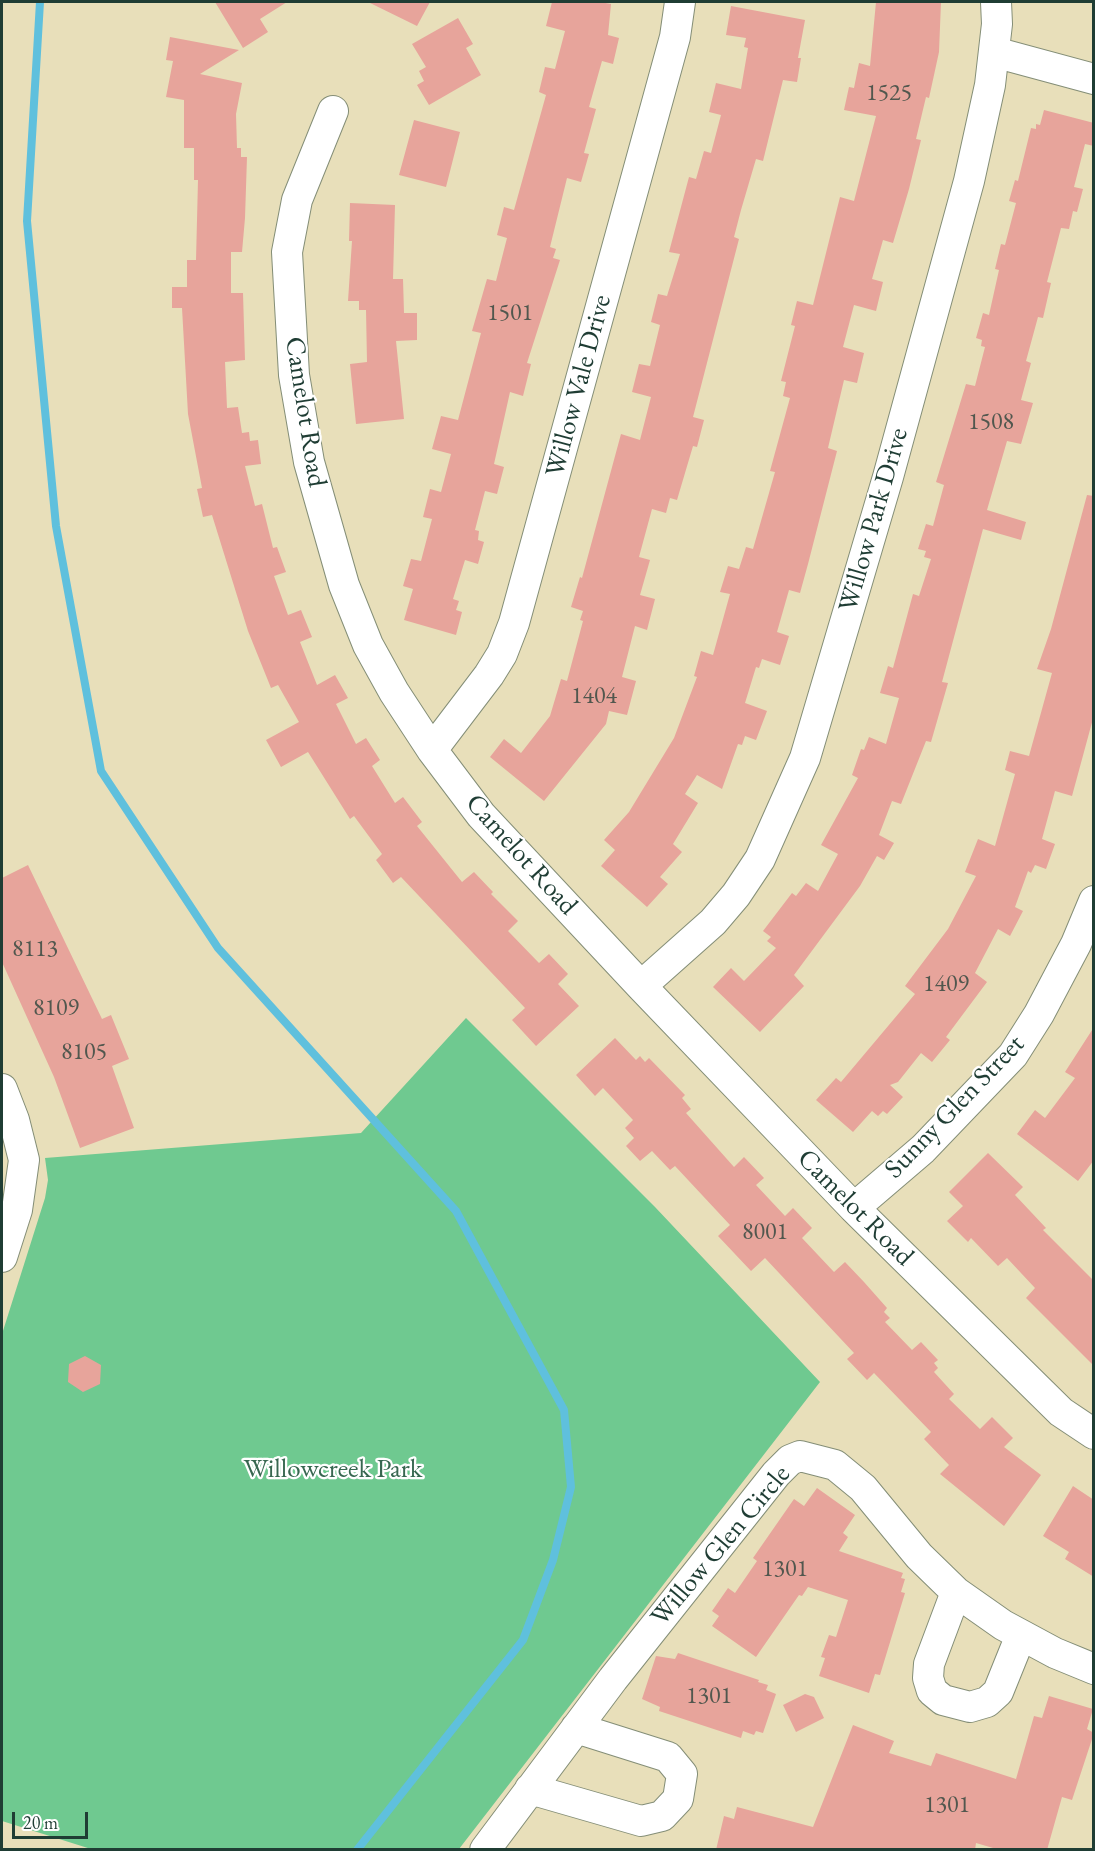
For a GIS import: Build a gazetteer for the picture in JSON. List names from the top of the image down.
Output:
{
  "streets": {
    "street": [
      "Willow Vale Drive",
      "Camelot Road",
      "Willow Park Drive",
      "Sunny Glen Street",
      "Willow Glen Circle"
    ]
  },
  "crossings": [
    ["Willow Vale Drive", "Camelot Road"],
    ["Camelot Road", "Willow Park Drive"],
    ["Camelot Road", "Sunny Glen Street"]
  ],
  "parks": ["Willowcreek Park"],
  "house_numbers": [
    "1525",
    "1501",
    "1508",
    "1404",
    "8113",
    "1409",
    "8109",
    "8105",
    "8001",
    "1301",
    "1301",
    "1301"
  ],
  "scale_bar": "20 m"
}
